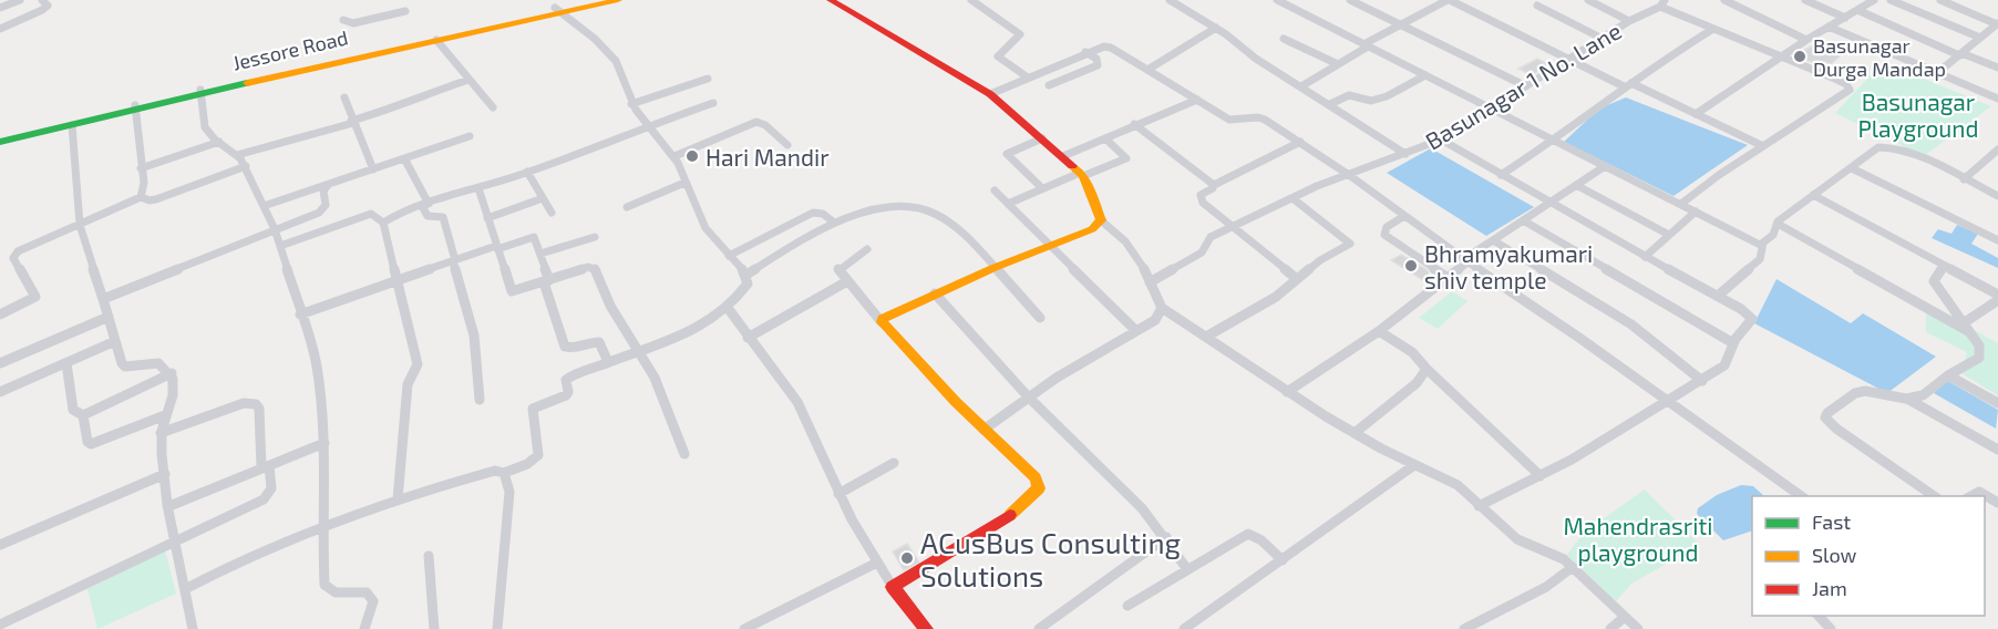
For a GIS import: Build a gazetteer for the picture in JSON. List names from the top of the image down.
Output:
{
  "streets": {
    "main road": ["Jessore Road"],
    "street": ["Basunagar 1 No. Lane"]
  },
  "parks": ["Basunagar Playground", "Mahendrasriti playground"],
  "places": [
    "Basunagar Durga Mandap",
    "Hari Mandir",
    "Bhramyakumari shiv temple",
    "ACusBus Consulting Solutions"
  ],
  "legend": ["Fast", "Slow", "Jam"]
}
